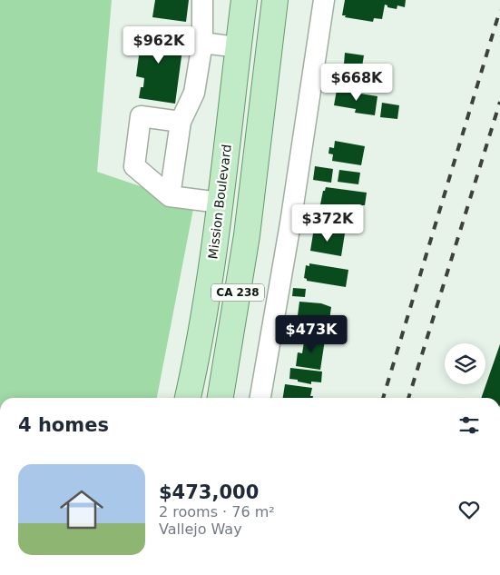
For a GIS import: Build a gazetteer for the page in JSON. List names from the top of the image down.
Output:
{
  "streets": {
    "main road": ["Mission Boulevard", "CA 238"]
  },
  "page": {
    "price": [
      "$962K",
      "$668K",
      "$372K",
      "$473K"
    ],
    "heading": "4 homes",
    "list": [
      {
        "name": "$473,000",
        "note": "2 rooms · 76 m² · Vallejo Way"
      }
    ]
  }
}
